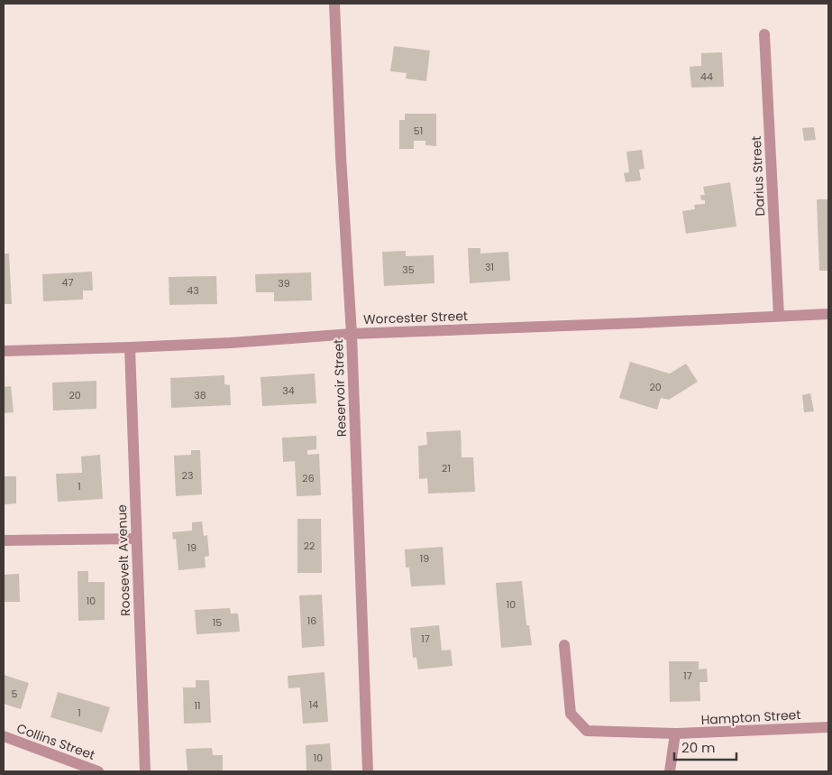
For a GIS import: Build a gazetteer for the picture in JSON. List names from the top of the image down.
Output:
{
  "streets": {
    "street": [
      "Darius Street",
      "Worcester Street",
      "Reservoir Street",
      "Roosevelt Avenue",
      "Hampton Street",
      "Collins Street"
    ]
  },
  "crossings": [
    ["Darius Street", "Worcester Street"],
    ["Worcester Street", "Reservoir Street"],
    ["Worcester Street", "Roosevelt Avenue"]
  ],
  "house_numbers": [
    "44",
    "51",
    "31",
    "35",
    "47",
    "39",
    "43",
    "20",
    "34",
    "20",
    "38",
    "21",
    "23",
    "26",
    "1",
    "22",
    "19",
    "19",
    "10",
    "10",
    "16",
    "15",
    "17",
    "17",
    "5",
    "14",
    "11",
    "1",
    "10"
  ],
  "scale_bar": "20 m"
}
